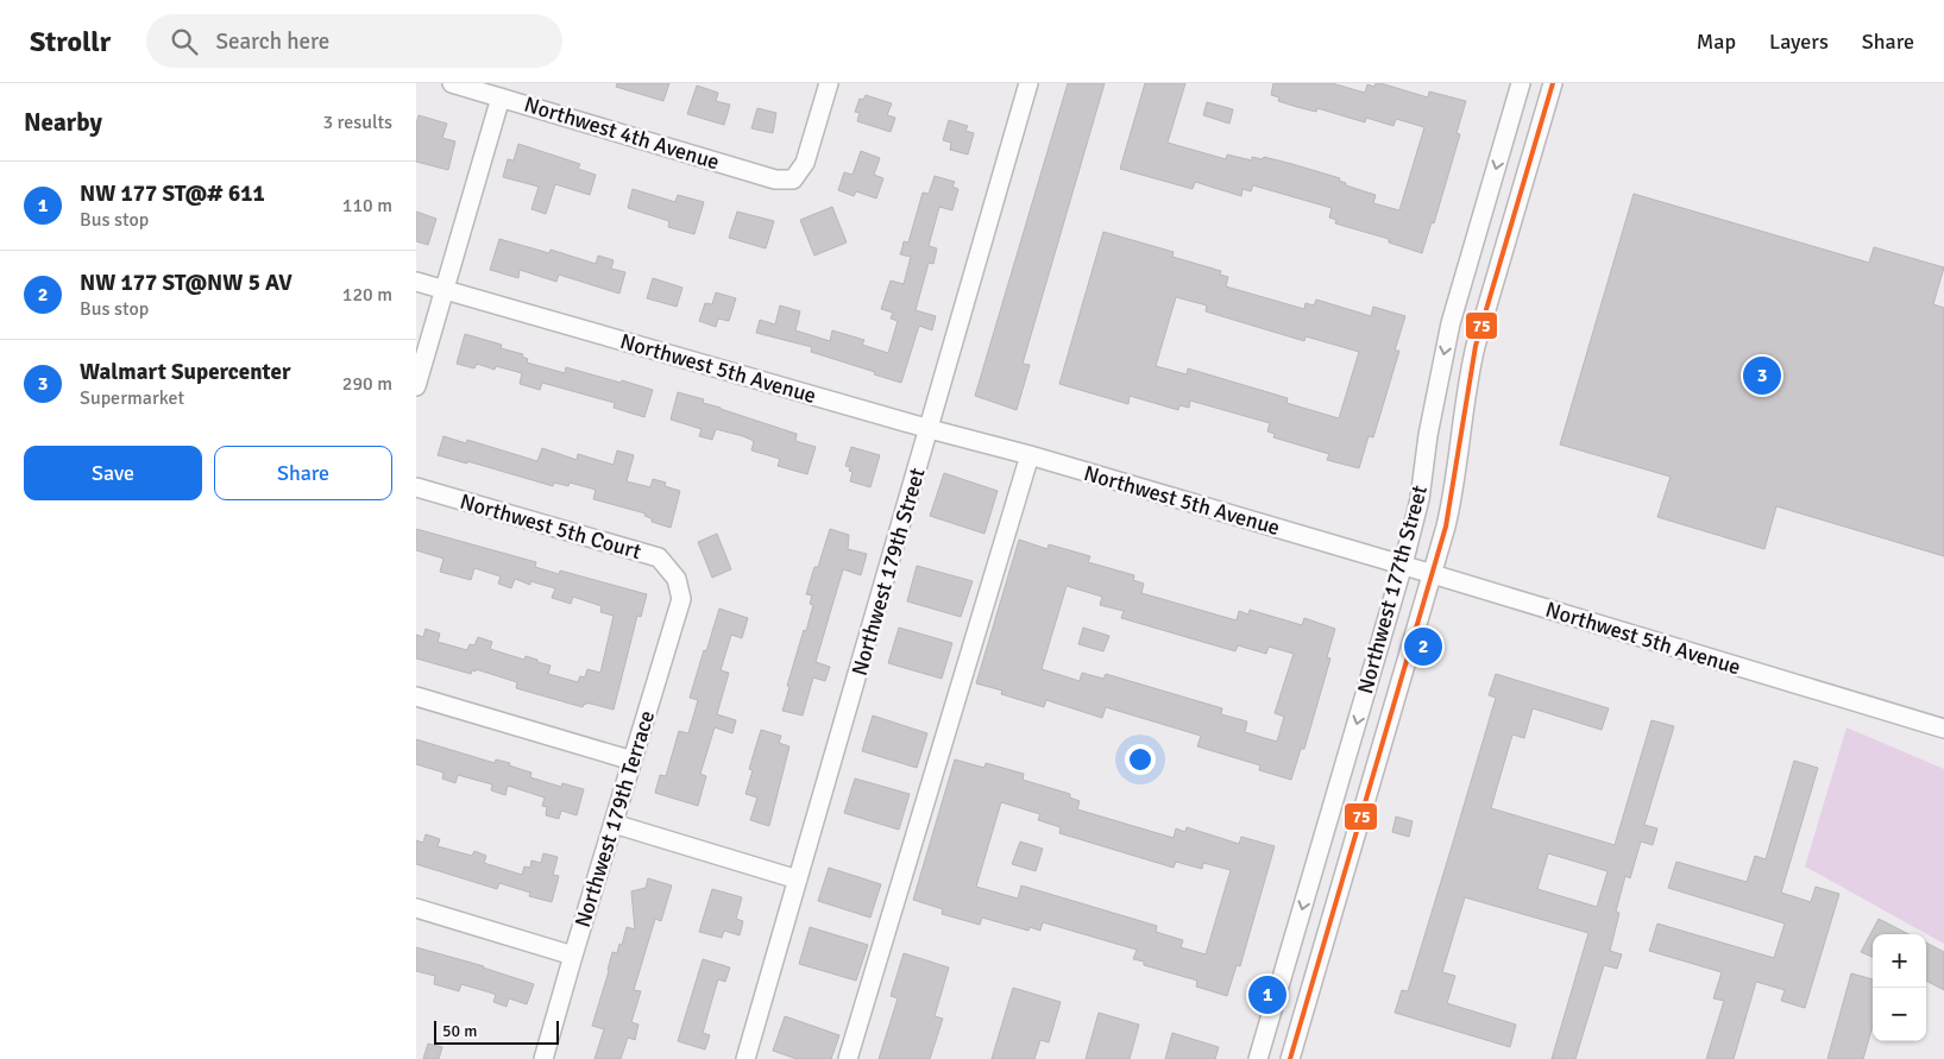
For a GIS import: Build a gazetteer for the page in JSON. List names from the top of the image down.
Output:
{
  "streets": {
    "street": [
      "Northwest 4th Avenue",
      "Northwest 5th Avenue",
      "Northwest 5th Court",
      "Northwest 179th Street",
      "Northwest 177th Street",
      "Northwest 179th Terrace"
    ]
  },
  "crossings": [
    ["Northwest 5th Avenue", "Northwest 179th Street"],
    ["Northwest 5th Avenue", "Northwest 177th Street"],
    ["Northwest 5th Court", "Northwest 179th Terrace"]
  ],
  "lines": ["transit line 75"],
  "scale_bar": "50 m",
  "page": {
    "header": "Strollr",
    "search": "Search here",
    "nav": ["Map", "Layers", "Share"],
    "heading": ["Nearby", "3 results"],
    "list": [
      {
        "mark": "1",
        "name": "NW 177 ST@# 611",
        "note": "Bus stop",
        "value": "110 m"
      },
      {
        "mark": "2",
        "name": "NW 177 ST@NW 5 AV",
        "note": "Bus stop",
        "value": "120 m"
      },
      {
        "mark": "3",
        "name": "Walmart Supercenter",
        "note": "Supermarket",
        "value": "290 m"
      }
    ],
    "pins": ["3", "2", "1"],
    "buttons": ["Save", "Share"],
    "map_buttons": ["+", "−"],
    "scale": "50 m"
  }
}
